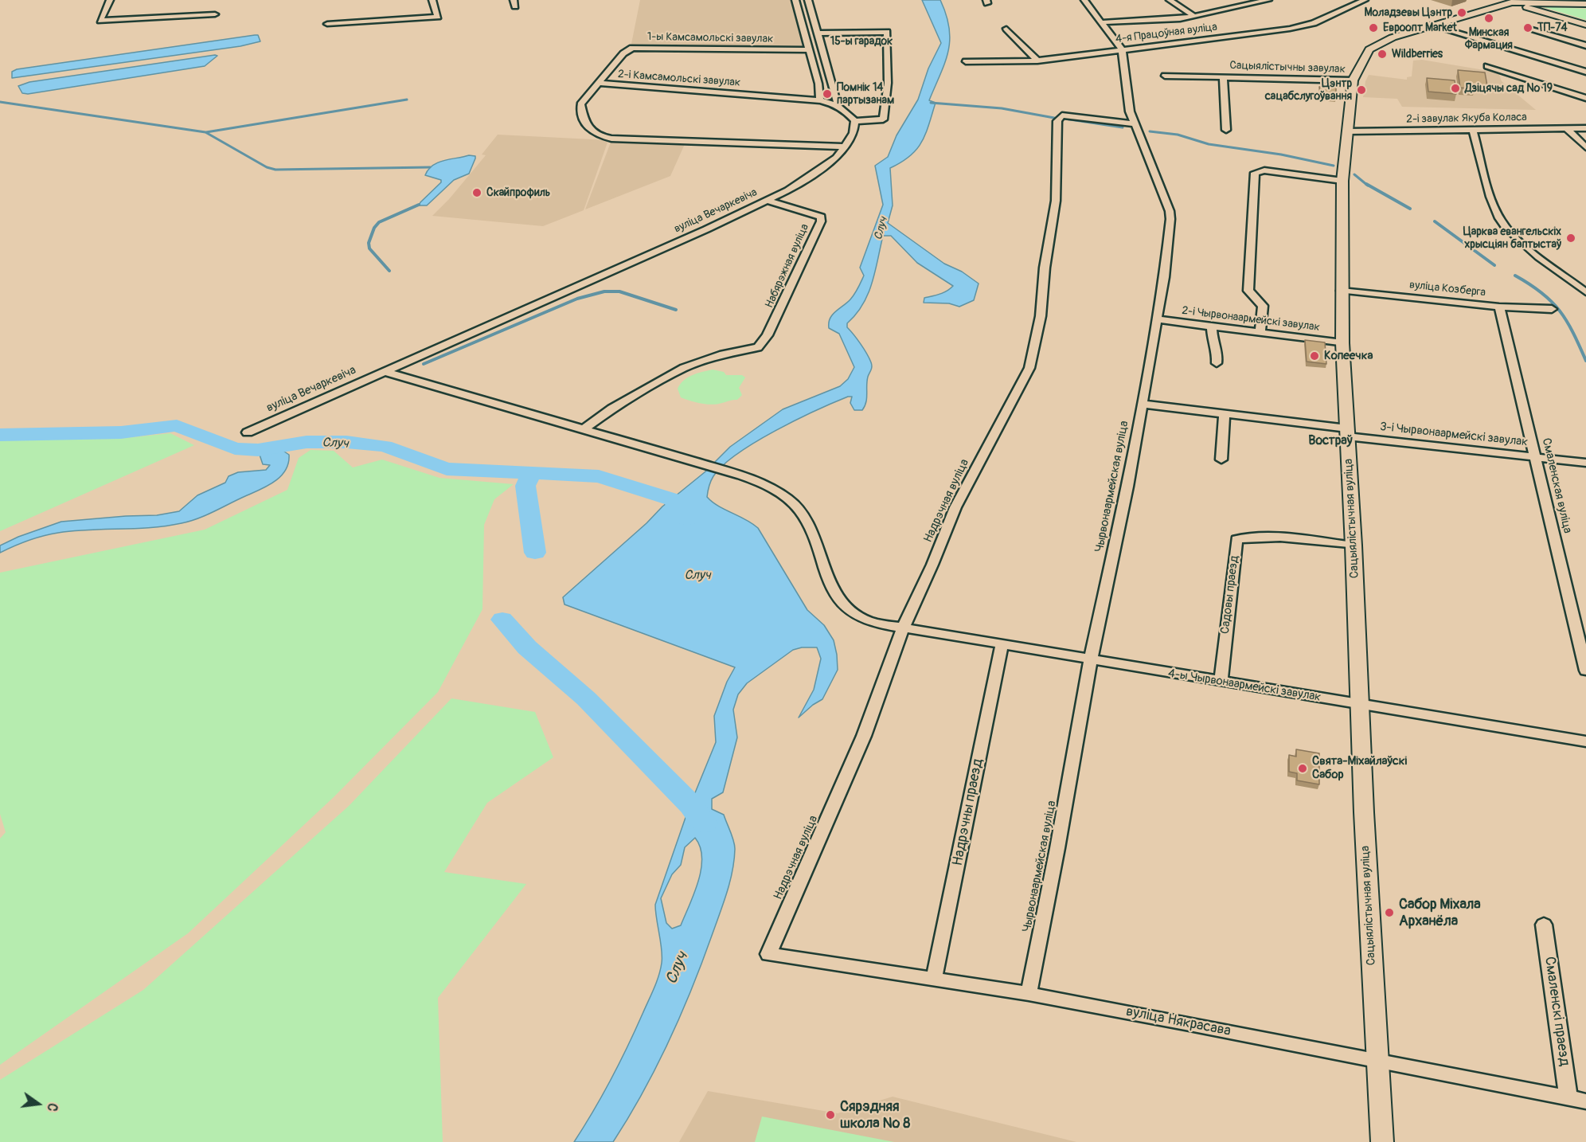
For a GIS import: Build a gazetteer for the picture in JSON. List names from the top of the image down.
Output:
{
  "streets": {
    "main road": ["Сацыялістычная вуліца"],
    "street": [
      "4-я Працоўная вуліца",
      "1-ы Камсамольскі завулак",
      "Сацыялістычны завулак",
      "2-і Камсамольскі завулак",
      "2-і завулак Якуба Коласа",
      "вуліца Вечаркевіча",
      "Набярэжная вуліца",
      "вуліца Козберга",
      "2-і Чырвонаармейскі завулак",
      "3-і Чырвонаармейскі завулак",
      "Смаленская вуліца",
      "Чырвонаармейская вуліца",
      "Надрэчная вуліца",
      "Садовы праезд",
      "4-ы Чырвонаармейскі завулак",
      "Надрэчны праезд",
      "Смаленскі праезд",
      "вуліца Някрасава"
    ]
  },
  "crossings": [
    ["4-я Працоўная вуліца", "Чырвонаармейская вуліца"],
    ["1-ы Камсамольскі завулак", "2-і Камсамольскі завулак"],
    ["Сацыялістычны завулак", "Сацыялістычная вуліца"],
    ["2-і завулак Якуба Коласа", "Сацыялістычная вуліца"],
    ["вуліца Вечаркевіча", "Набярэжная вуліца"],
    ["вуліца Вечаркевіча", "4-ы Чырвонаармейскі завулак"],
    ["Набярэжная вуліца", "4-ы Чырвонаармейскі завулак"],
    ["вуліца Козберга", "Смаленская вуліца"],
    ["вуліца Козберга", "Сацыялістычная вуліца"],
    ["2-і Чырвонаармейскі завулак", "Чырвонаармейская вуліца"],
    ["2-і Чырвонаармейскі завулак", "Сацыялістычная вуліца"],
    ["3-і Чырвонаармейскі завулак", "Смаленская вуліца"],
    ["3-і Чырвонаармейскі завулак", "Чырвонаармейская вуліца"],
    ["3-і Чырвонаармейскі завулак", "Сацыялістычная вуліца"],
    ["Чырвонаармейская вуліца", "Надрэчная вуліца"],
    ["Чырвонаармейская вуліца", "4-ы Чырвонаармейскі завулак"],
    ["Чырвонаармейская вуліца", "вуліца Някрасава"],
    ["Надрэчная вуліца", "4-ы Чырвонаармейскі завулак"],
    ["Надрэчная вуліца", "вуліца Някрасава"],
    ["Сацыялістычная вуліца", "Садовы праезд"],
    ["Сацыялістычная вуліца", "4-ы Чырвонаармейскі завулак"],
    ["Сацыялістычная вуліца", "вуліца Някрасава"],
    ["Садовы праезд", "4-ы Чырвонаармейскі завулак"],
    ["4-ы Чырвонаармейскі завулак", "Надрэчны праезд"],
    ["Надрэчны праезд", "вуліца Някрасава"],
    ["Смаленскі праезд", "вуліца Някрасава"]
  ],
  "districts": ["15-ы гарадок", "Востраў"],
  "water": ["Случ"],
  "places": [
    "Моладзевы Цэнтр",
    "Минская Фармация",
    "Евроопт Market",
    "ТП-74",
    "Wildberries",
    "Дзіцячы сад № 19",
    "Цэнтр сацабслугоўвання",
    "Помнік 14 партызанам",
    "Скайпрофиль",
    "Царква евангельскіх хрысціян баптыстаў",
    "Копеечка",
    "Свята-Міхайлаўскі Сабор",
    "Сабор Міхала Арханёла",
    "Сярэдняя школа № 8"
  ],
  "north": "right"
}
